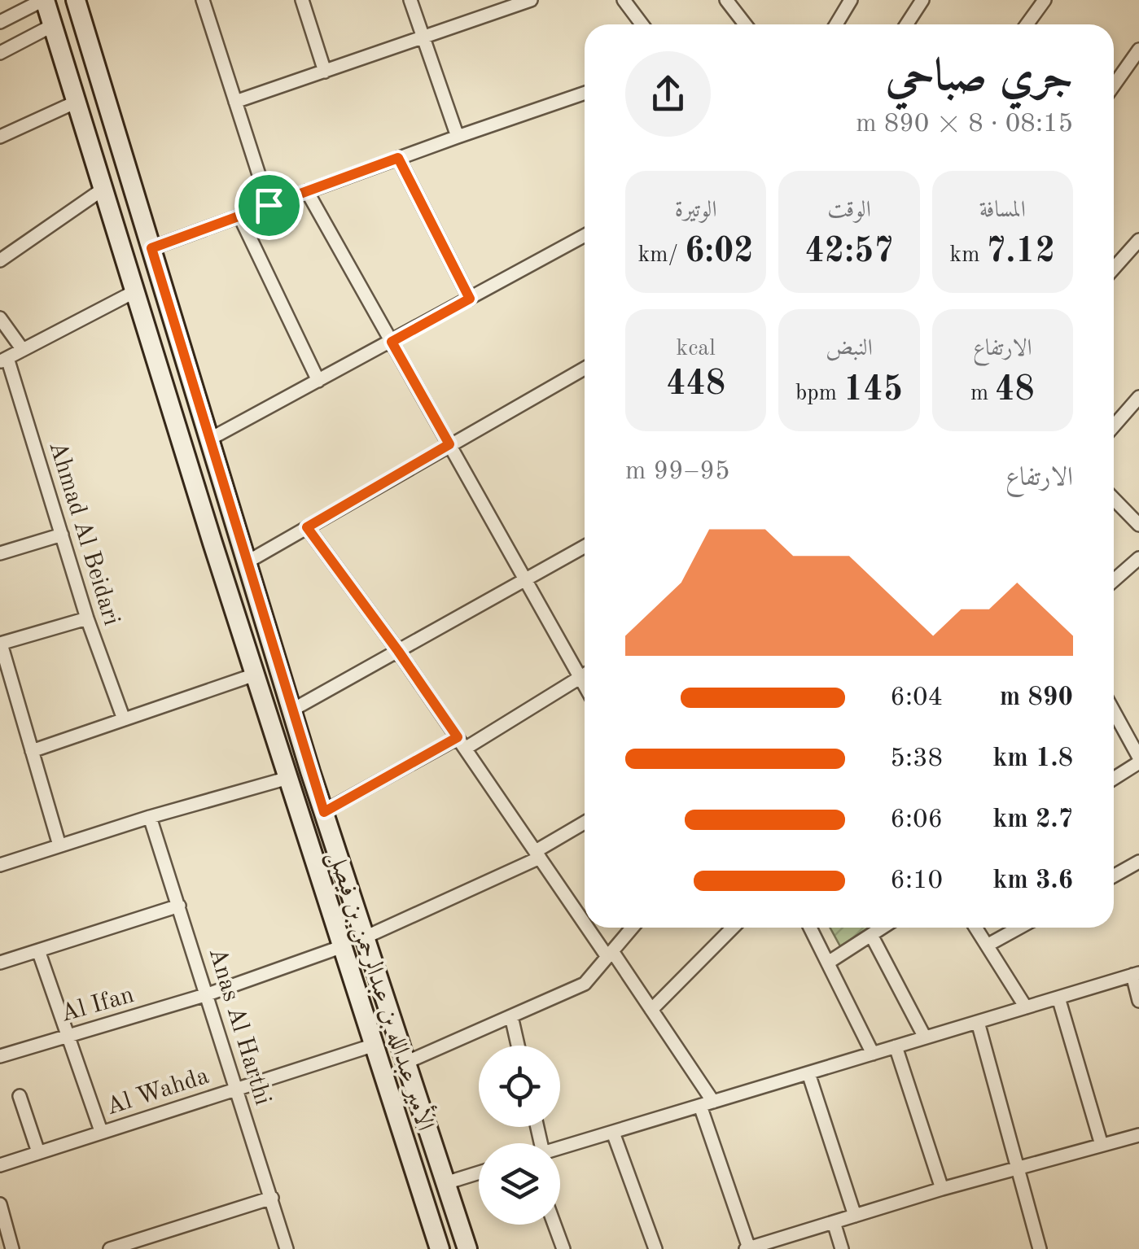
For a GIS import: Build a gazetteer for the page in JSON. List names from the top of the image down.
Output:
{
  "streets": {
    "main road": ["الأمير عبدالله بن عبدالرحمن بن فيصل"],
    "street": [
      "Ahmad Al Beidari",
      "Al Ifan",
      "Anas Al Harthi",
      "Al Wahda"
    ]
  },
  "crossings": [
    ["الأمير عبدالله بن عبدالرحمن بن فيصل", "Al Ifan"],
    ["الأمير عبدالله بن عبدالرحمن بن فيصل", "Al Wahda"],
    ["Al Ifan", "Anas Al Harthi"],
    ["Anas Al Harthi", "Al Wahda"]
  ],
  "page": {
    "heading": ["جري صباحي", "08:15 · 8 × 890 m"],
    "stats": [
      ["المسافة", "7.12 km"],
      ["الوقت", "42:57"],
      ["الوتيرة", "6:02 /km"],
      ["الارتفاع", "48 m"],
      ["النبض", "145 bpm"],
      ["kcal", "448"]
    ],
    "chart": ["الارتفاع", "95–99 m"],
    "list": [
      {
        "name": "890 m",
        "note": "6:04"
      },
      {
        "name": "1.8 km",
        "note": "5:38"
      },
      {
        "name": "2.7 km",
        "note": "6:06"
      },
      {
        "name": "3.6 km",
        "note": "6:10"
      }
    ]
  }
}
